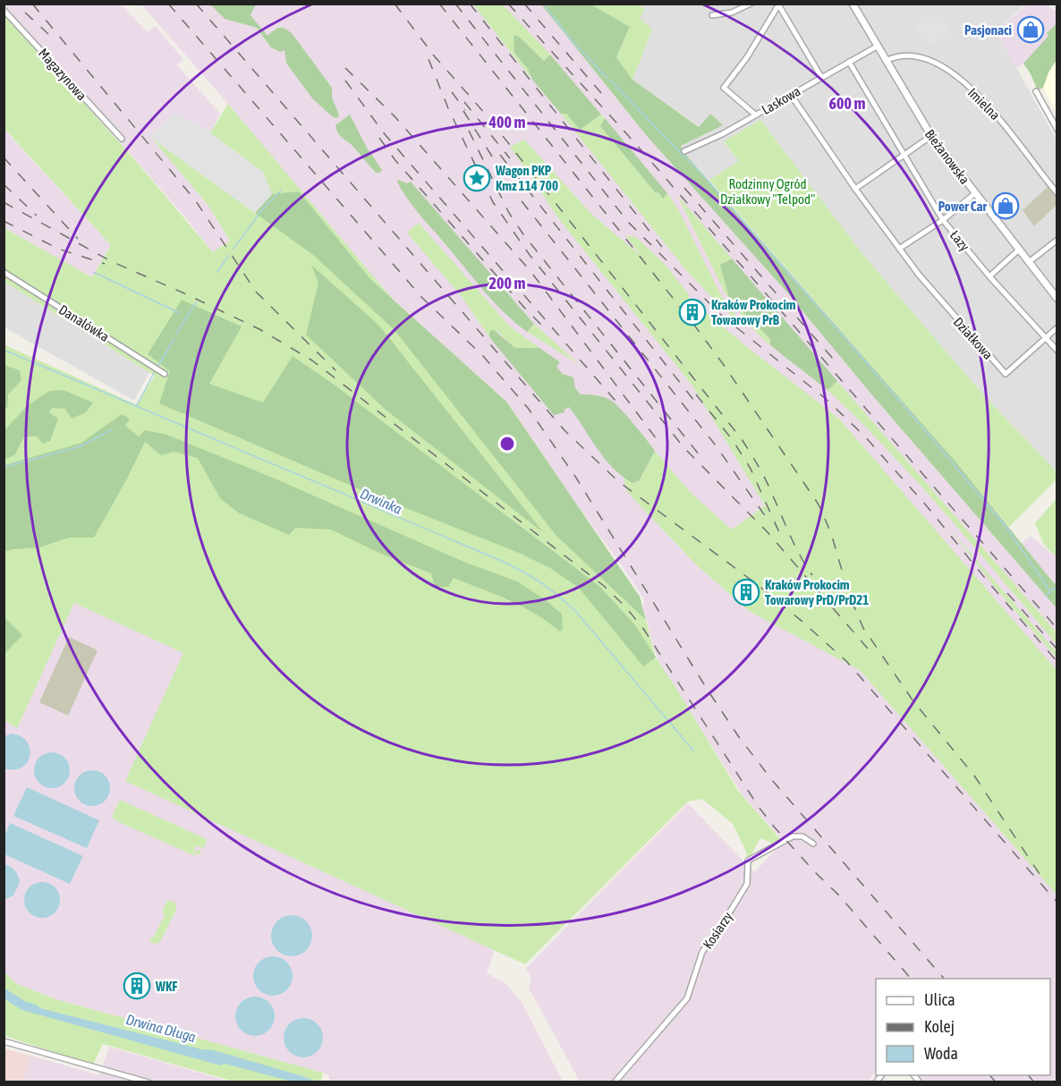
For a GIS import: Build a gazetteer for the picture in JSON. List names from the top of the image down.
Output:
{
  "streets": {
    "street": [
      "Magazynowa",
      "Laskowa",
      "Imielna",
      "Bieżanowska",
      "Łazy",
      "Danalówka",
      "Działkowa",
      "Kosiarzy"
    ]
  },
  "crossings": [
    ["Laskowa", "Bieżanowska"],
    ["Laskowa", "Łazy"],
    ["Laskowa", "Działkowa"],
    ["Imielna", "Bieżanowska"],
    ["Łazy", "Działkowa"]
  ],
  "water": ["Drwinka", "Drwina Długa"],
  "parks": ["Rodzinny Ogród Działkowy \"Telpod\""],
  "places": {
    "shop": ["Pasjonaci", "Power Car"],
    "place": ["Wagon PKP Kmz 114 700"],
    "building": ["Kraków Prokocim Towarowy PrB", "Kraków Prokocim Towarowy PrD/PrD21", "WKF"]
  },
  "legend": ["Ulica", "Kolej", "Woda"],
  "rings": ["600 m", "400 m", "200 m"]
}
